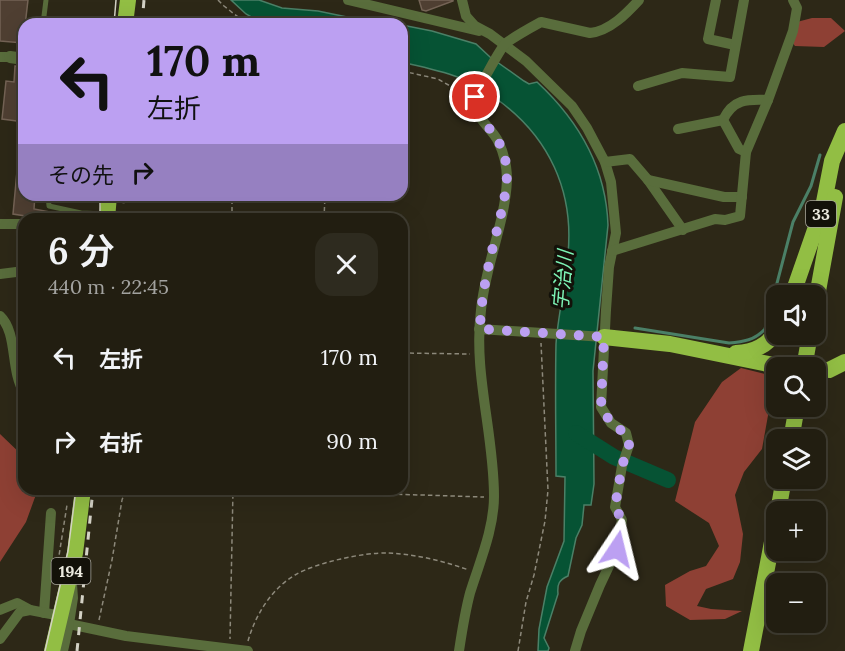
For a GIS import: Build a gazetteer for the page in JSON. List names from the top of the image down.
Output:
{
  "streets": {
    "highway": ["33", "194"]
  },
  "water": ["宇治川"],
  "page": {
    "turn": ["170 m", "左折"],
    "then": "その先",
    "heading": ["6 分", "440 m · 22:45"],
    "map_buttons": ["+", "−"],
    "list": [
      {
        "name": "左折",
        "value": "170 m"
      },
      {
        "name": "右折",
        "value": "90 m"
      }
    ]
  }
}
